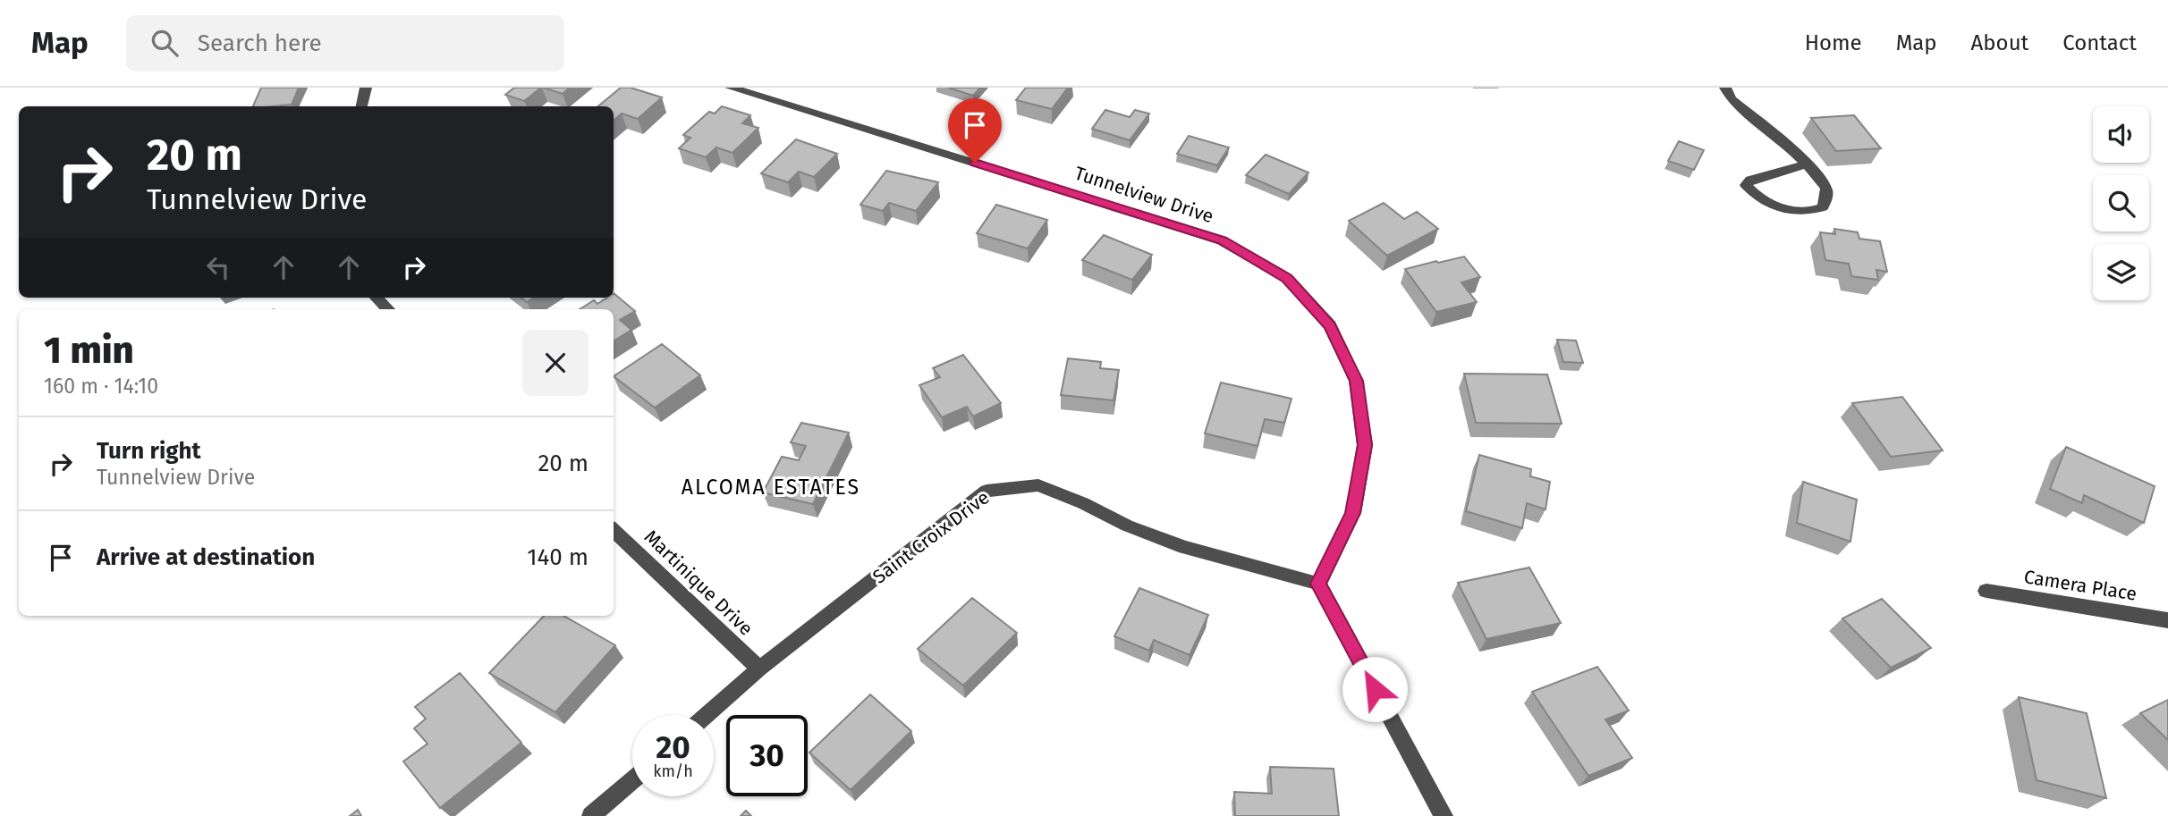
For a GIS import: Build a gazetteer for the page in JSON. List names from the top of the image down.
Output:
{
  "streets": {
    "street": [
      "Tunnelview Drive",
      "Saint Croix Drive",
      "Martinique Drive",
      "Camera Place"
    ]
  },
  "crossings": [
    ["Tunnelview Drive", "Saint Croix Drive"],
    ["Saint Croix Drive", "Martinique Drive"]
  ],
  "districts": ["ALCOMA ESTATES"],
  "page": {
    "header": "Map",
    "search": "Search here",
    "nav": [
      "Home",
      "Map",
      "About",
      "Contact"
    ],
    "turn": ["20 m", "Tunnelview Drive"],
    "heading": ["1 min", "160 m · 14:10"],
    "list": [
      {
        "name": "Turn right",
        "note": "Tunnelview Drive",
        "value": "20 m"
      },
      {
        "name": "Arrive at destination",
        "value": "140 m"
      }
    ],
    "speed": "20 km/h",
    "limit": "30"
  }
}
